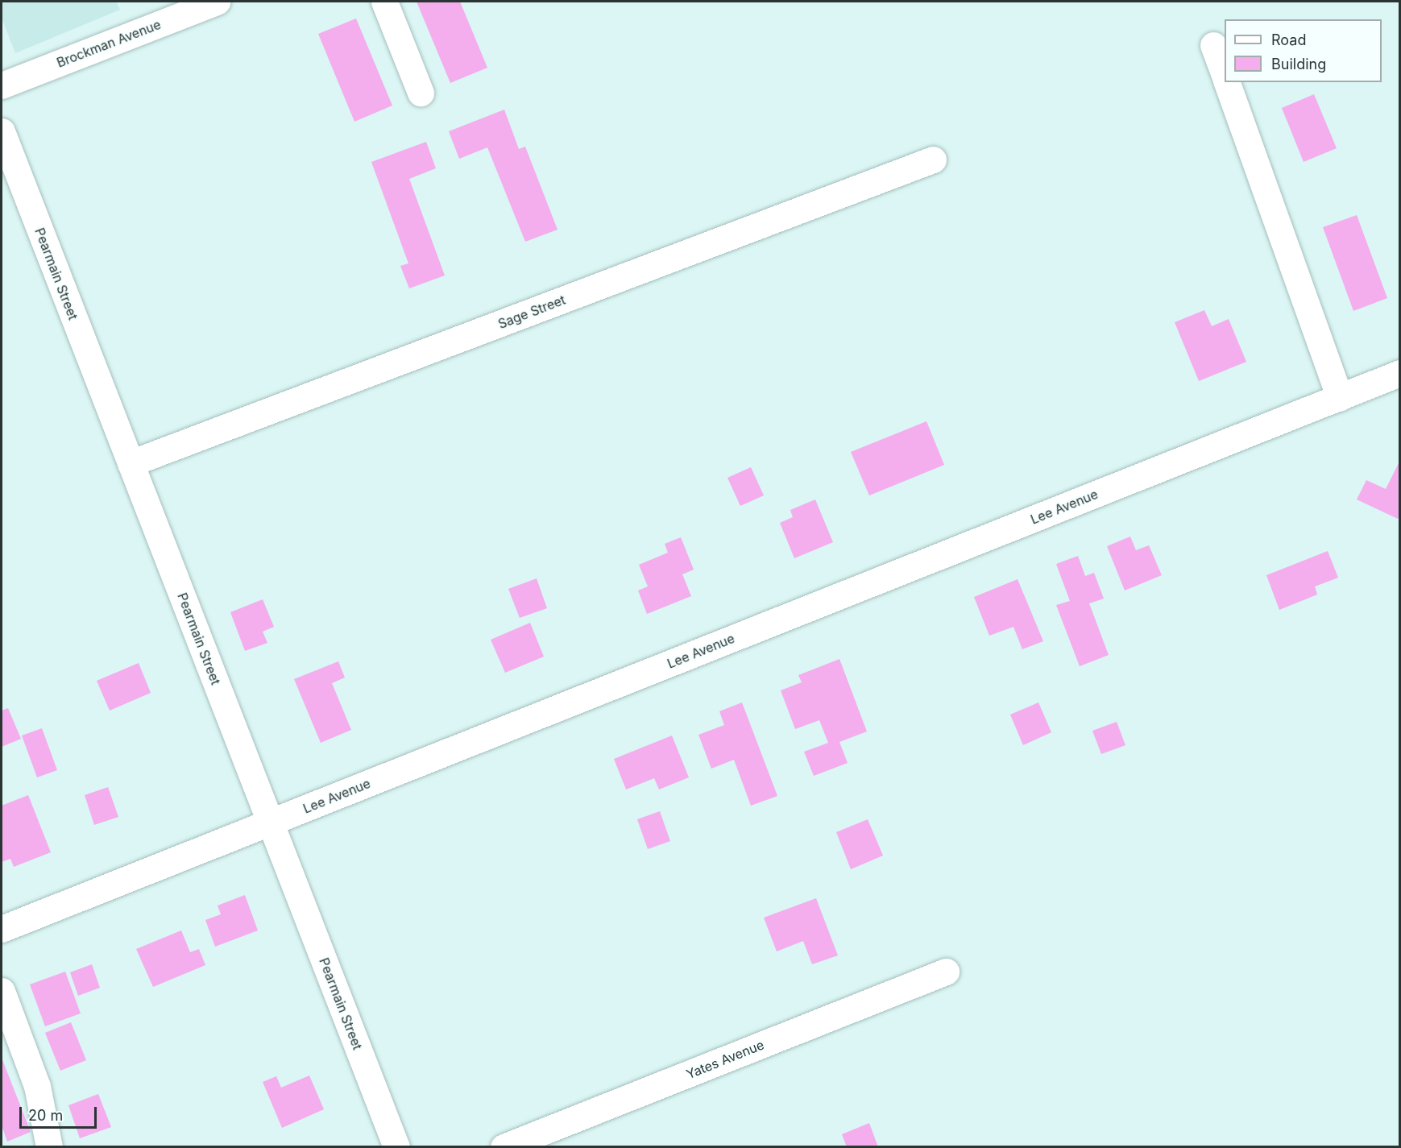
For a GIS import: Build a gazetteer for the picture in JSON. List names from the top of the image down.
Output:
{
  "streets": {
    "street": [
      "Brockman Avenue",
      "Pearmain Street",
      "Sage Street",
      "Lee Avenue",
      "Yates Avenue"
    ]
  },
  "crossings": [
    ["Pearmain Street", "Sage Street"],
    ["Pearmain Street", "Lee Avenue"]
  ],
  "legend": ["Road", "Building"],
  "scale_bar": "20 m"
}
